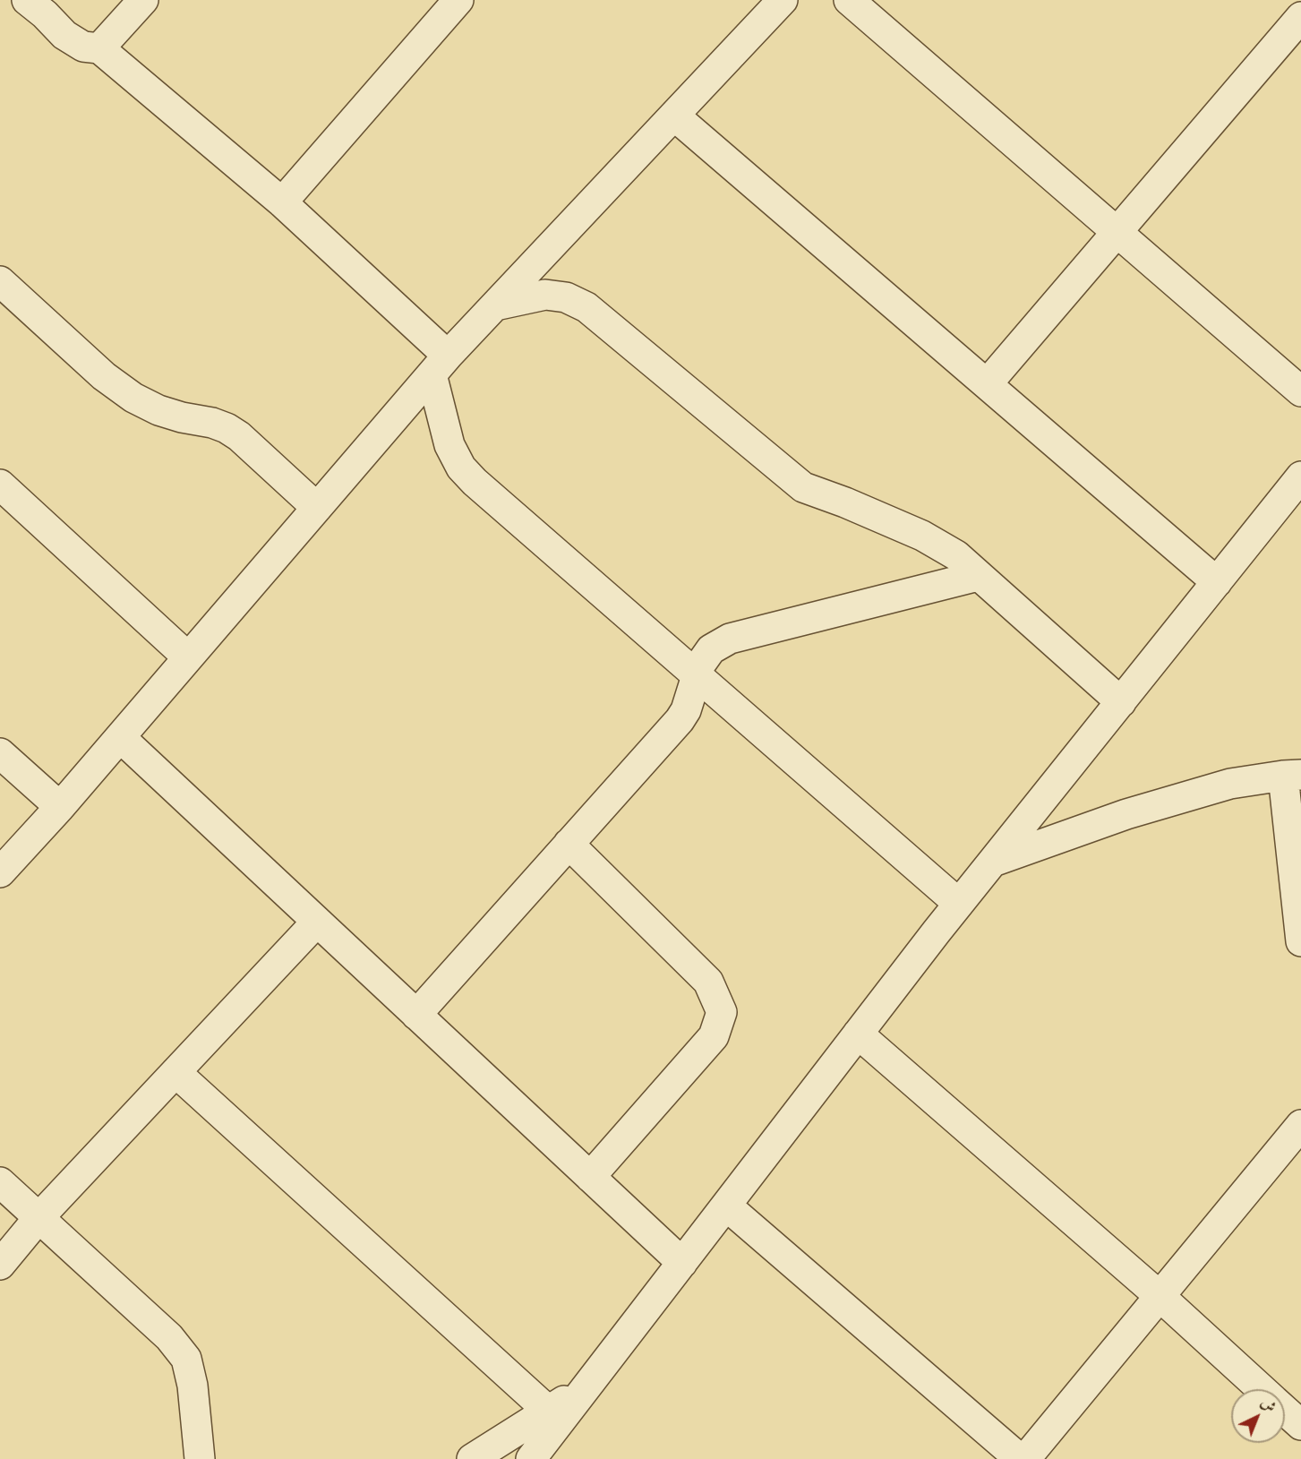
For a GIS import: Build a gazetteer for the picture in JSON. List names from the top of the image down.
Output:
{
  "north": "top right"
}
